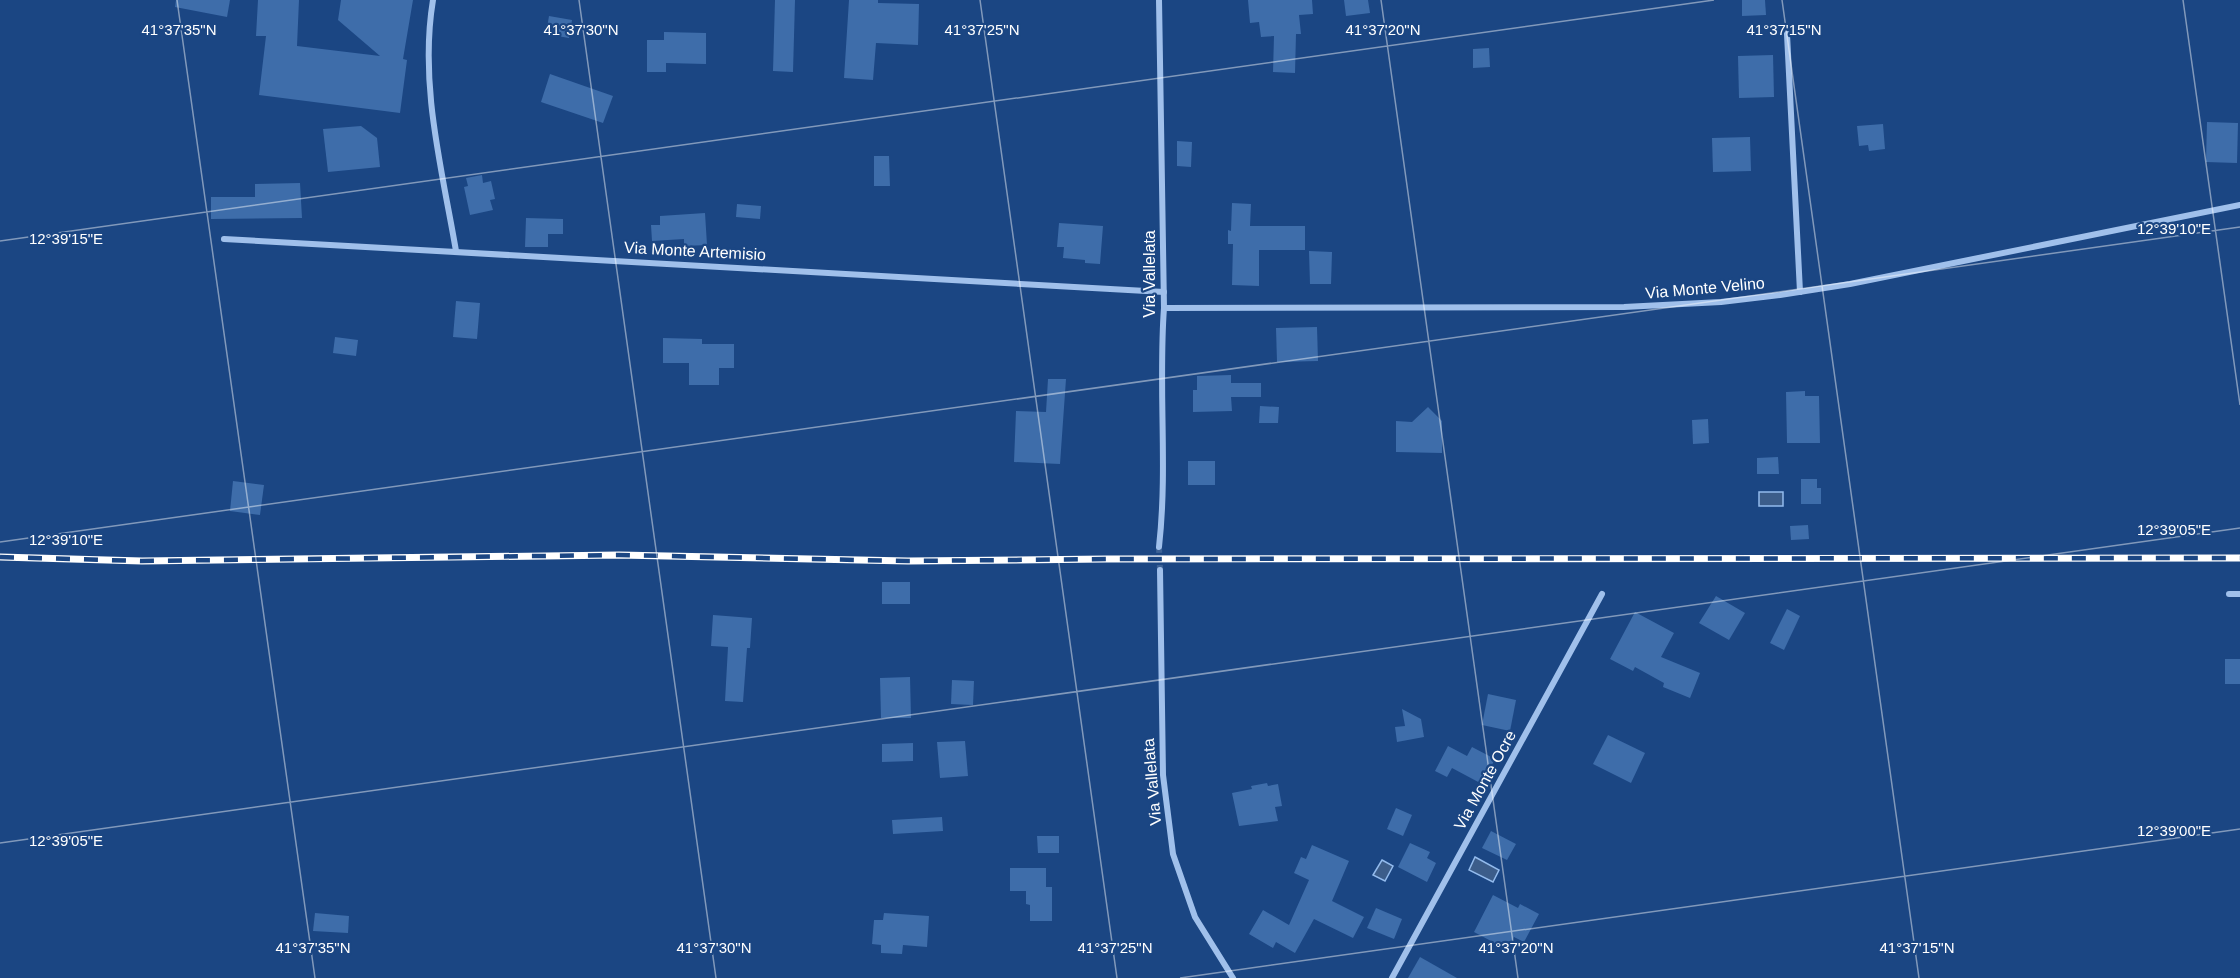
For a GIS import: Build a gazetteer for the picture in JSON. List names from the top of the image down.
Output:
{
  "streets": {
    "street": [
      "Via Monte Artemisio",
      "Via Vallelata",
      "Via Monte Velino",
      "Via Monte Ocre"
    ]
  },
  "crossings": [
    ["Via Monte Artemisio", "Via Vallelata"],
    ["Via Vallelata", "Via Monte Velino"]
  ],
  "coordinates": [
    "41°37'35\"N",
    "41°37'30\"N",
    "41°37'25\"N",
    "41°37'20\"N",
    "41°37'15\"N",
    "12°39'10\"E",
    "12°39'15\"E",
    "12°39'05\"E",
    "12°39'00\"E"
  ]
}
